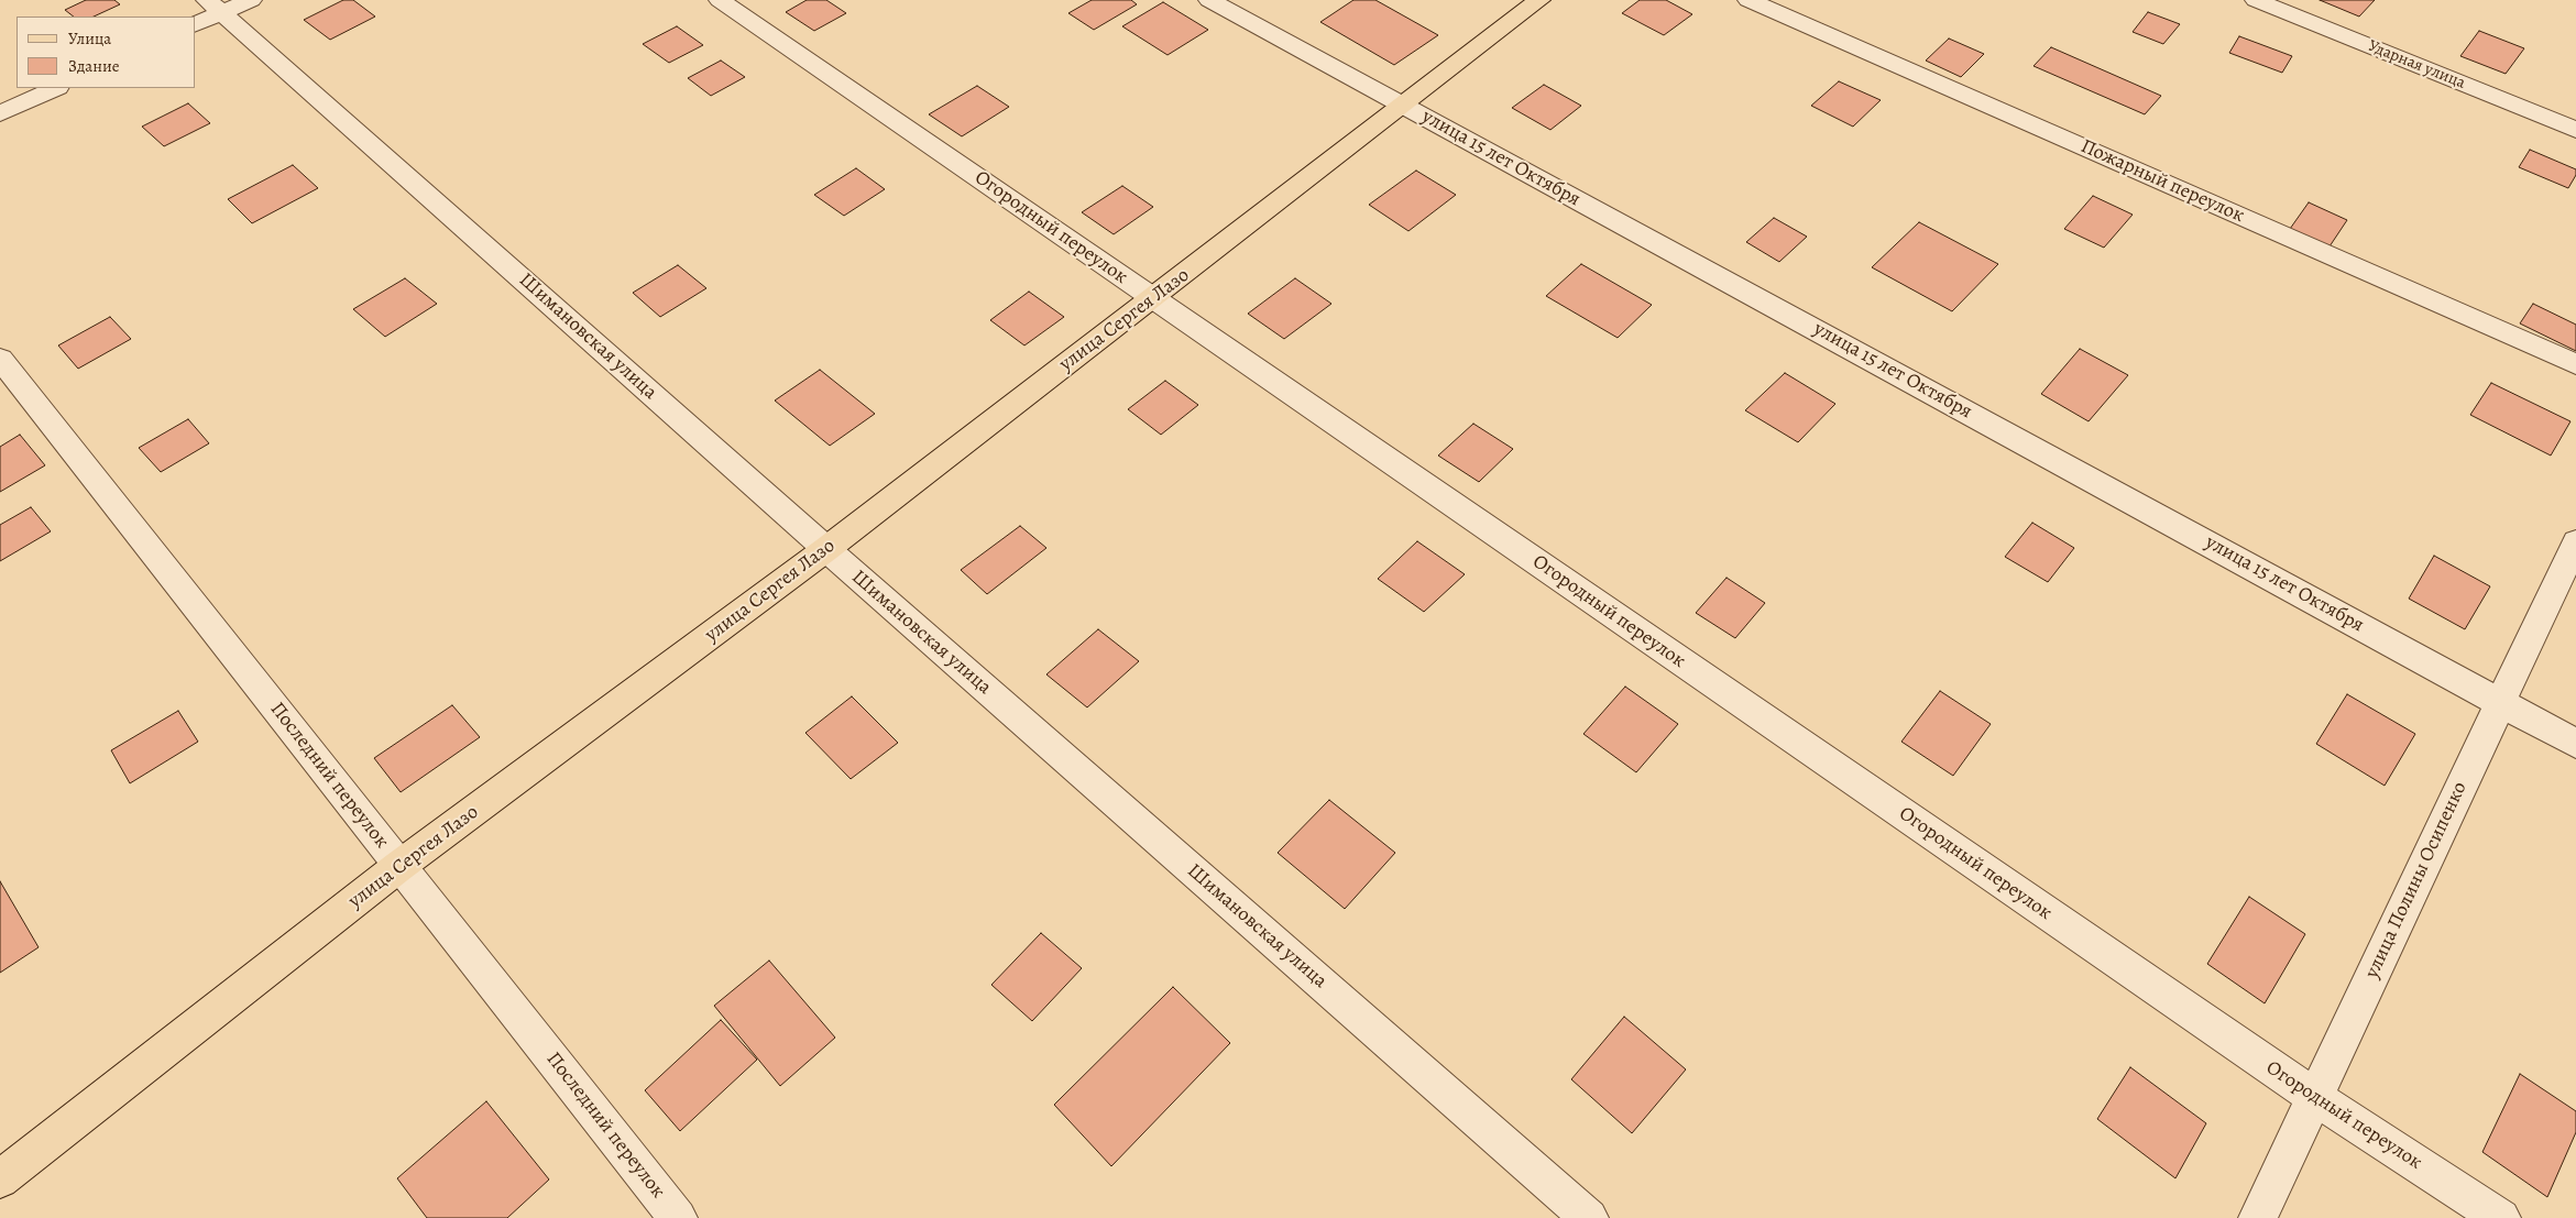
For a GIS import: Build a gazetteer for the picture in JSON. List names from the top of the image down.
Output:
{
  "streets": {
    "main road": ["улица Сергея Лазо"],
    "street": [
      "Ударная улица",
      "улица 15 лет Октября",
      "Пожарный переулок",
      "Огородный переулок",
      "Шимановская улица",
      "Последний переулок",
      "улица Полины Осипенко"
    ]
  },
  "crossings": [
    ["улица 15 лет Октября", "улица Сергея Лазо"],
    ["улица 15 лет Октября", "улица Полины Осипенко"],
    ["Огородный переулок", "улица Сергея Лазо"],
    ["Огородный переулок", "улица Полины Осипенко"],
    ["улица Сергея Лазо", "Шимановская улица"],
    ["улица Сергея Лазо", "Последний переулок"]
  ],
  "legend": ["Улица", "Здание"]
}
